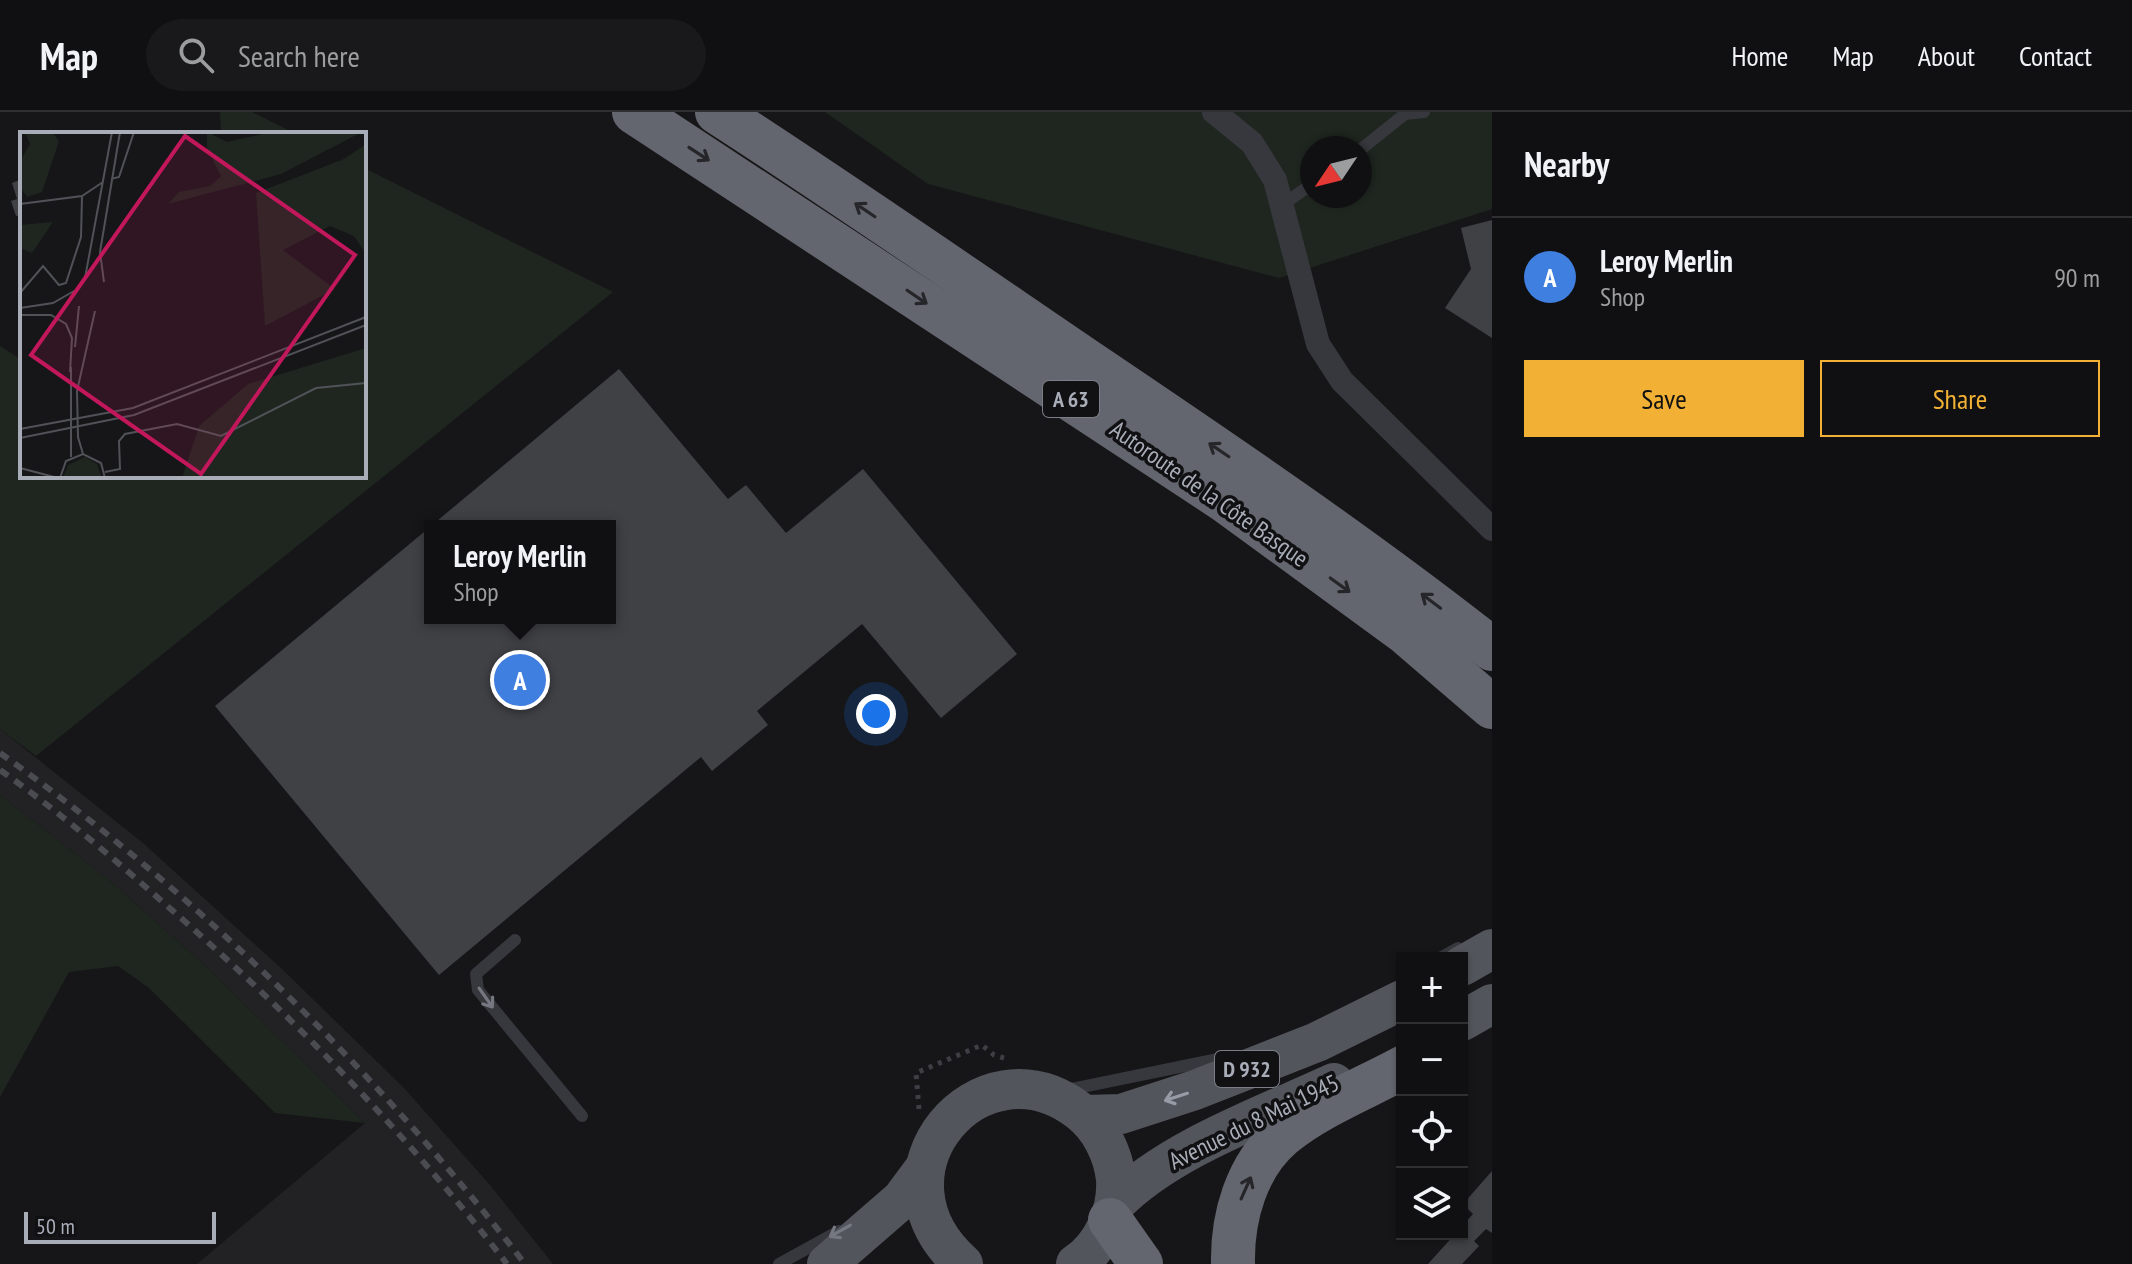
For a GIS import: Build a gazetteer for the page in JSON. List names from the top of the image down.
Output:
{
  "streets": {
    "highway": ["A 63", "Autoroute de la Côte Basque"],
    "main road": ["D 932", "Avenue du 8 Mai 1945"]
  },
  "scale_bar": "50 m",
  "north": "bottom left",
  "page": {
    "header": "Map",
    "search": "Search here",
    "nav": [
      "Home",
      "Map",
      "About",
      "Contact"
    ],
    "heading": "Nearby",
    "list": [
      {
        "mark": "A",
        "name": "Leroy Merlin",
        "note": "Shop",
        "value": "90 m"
      }
    ],
    "buttons": ["Save", "Share"],
    "popup": ["Leroy Merlin", "Shop"],
    "pins": "A",
    "map_buttons": ["+", "−"],
    "scale": "50 m"
  }
}
